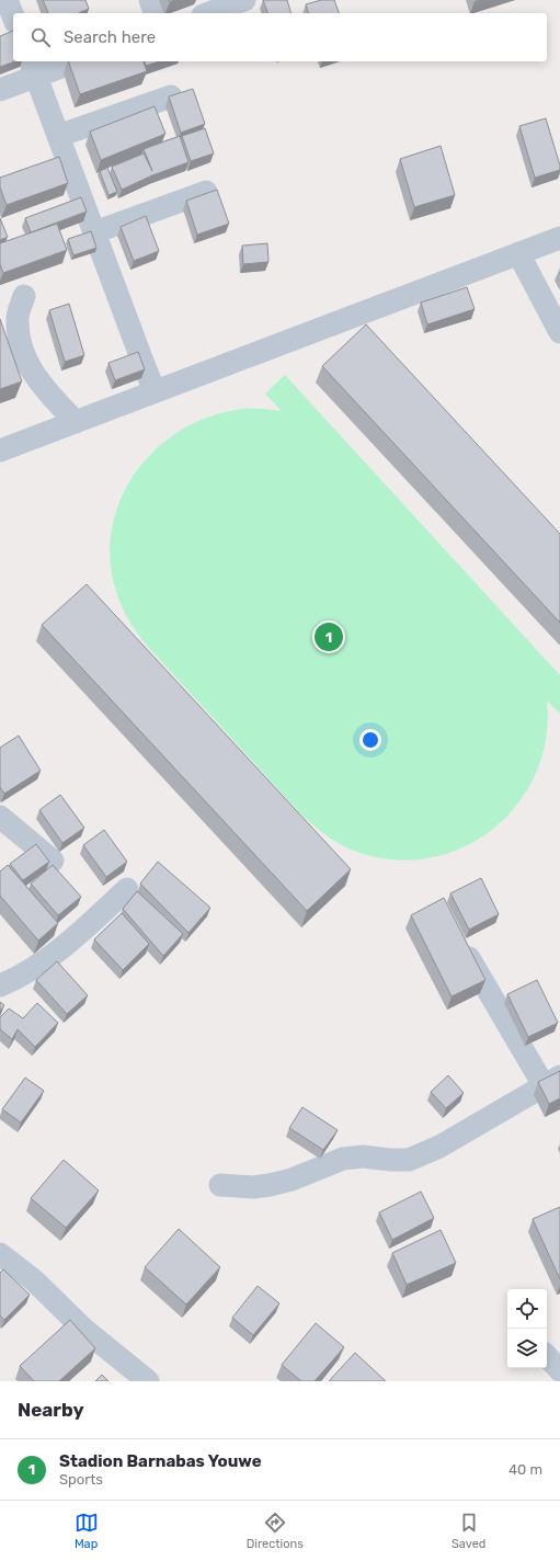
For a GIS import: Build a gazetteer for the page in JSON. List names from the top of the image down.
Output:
{
  "page": {
    "search": "Search here",
    "pins": "1",
    "heading": "Nearby",
    "list": [
      {
        "mark": "1",
        "name": "Stadion Barnabas Youwe",
        "note": "Sports",
        "value": "40 m"
      }
    ],
    "nav": ["Map", "Directions", "Saved"]
  }
}
